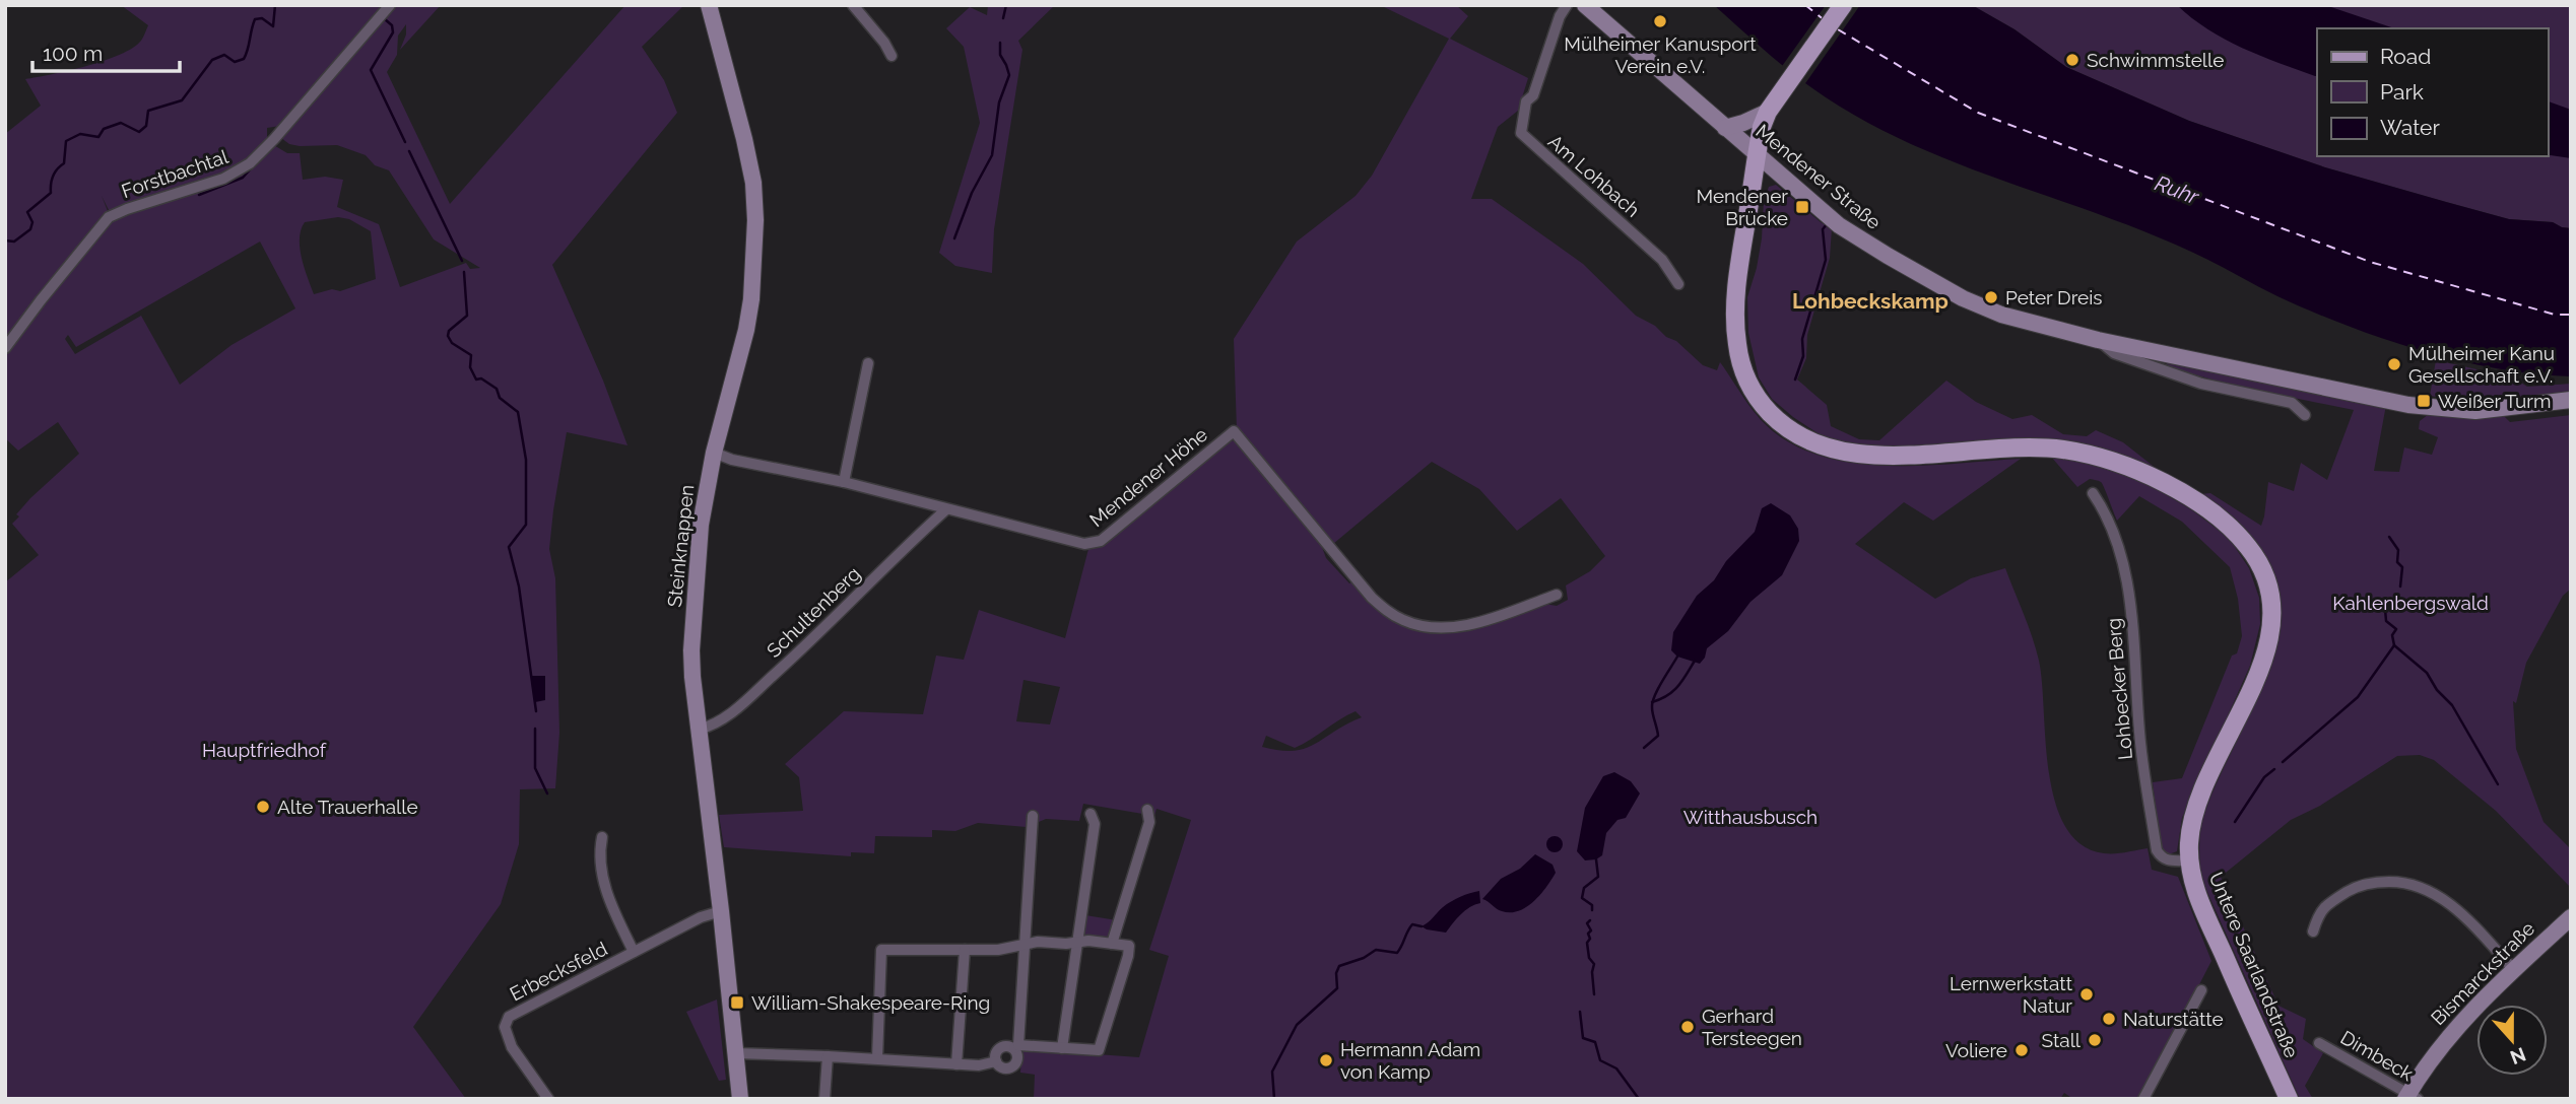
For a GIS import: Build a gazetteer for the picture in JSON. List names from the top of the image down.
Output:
{
  "streets": {
    "main road": ["Untere Saarlandstraße"],
    "street": [
      "Forstbachtal",
      "Am Lohbach",
      "Mendener Straße",
      "Mendener Höhe",
      "Steinknappen",
      "Schultenberg",
      "Lohbecker Berg",
      "Erbecksfeld",
      "Bismarckstraße",
      "Dimbeck"
    ]
  },
  "crossings": [
    ["Mendener Straße", "Untere Saarlandstraße"],
    ["Mendener Höhe", "Steinknappen"],
    ["Mendener Höhe", "Schultenberg"],
    ["Steinknappen", "Schultenberg"],
    ["Steinknappen", "Erbecksfeld"],
    ["Lohbecker Berg", "Untere Saarlandstraße"],
    ["Bismarckstraße", "Dimbeck"]
  ],
  "districts": ["Lohbeckskamp"],
  "water": ["Ruhr"],
  "parks": ["Kahlenbergswald", "Hauptfriedhof", "Witthausbusch"],
  "places": {
    "other": [
      "Mülheimer Kanusport Verein e.V.",
      "Schwimmstelle",
      "Peter Dreis",
      "Mülheimer Kanu Gesellschaft e.V.",
      "Alte Trauerhalle",
      "Lernwerkstatt Natur",
      "Naturstätte",
      "Gerhard Tersteegen",
      "Stall",
      "Voliere",
      "Hermann Adam von Kamp"
    ],
    "transit": ["Mendener Brücke", "Weißer Turm", "William-Shakespeare-Ring"]
  },
  "legend": ["Road", "Park", "Water"],
  "scale_bar": "100 m",
  "north": "bottom"
}
